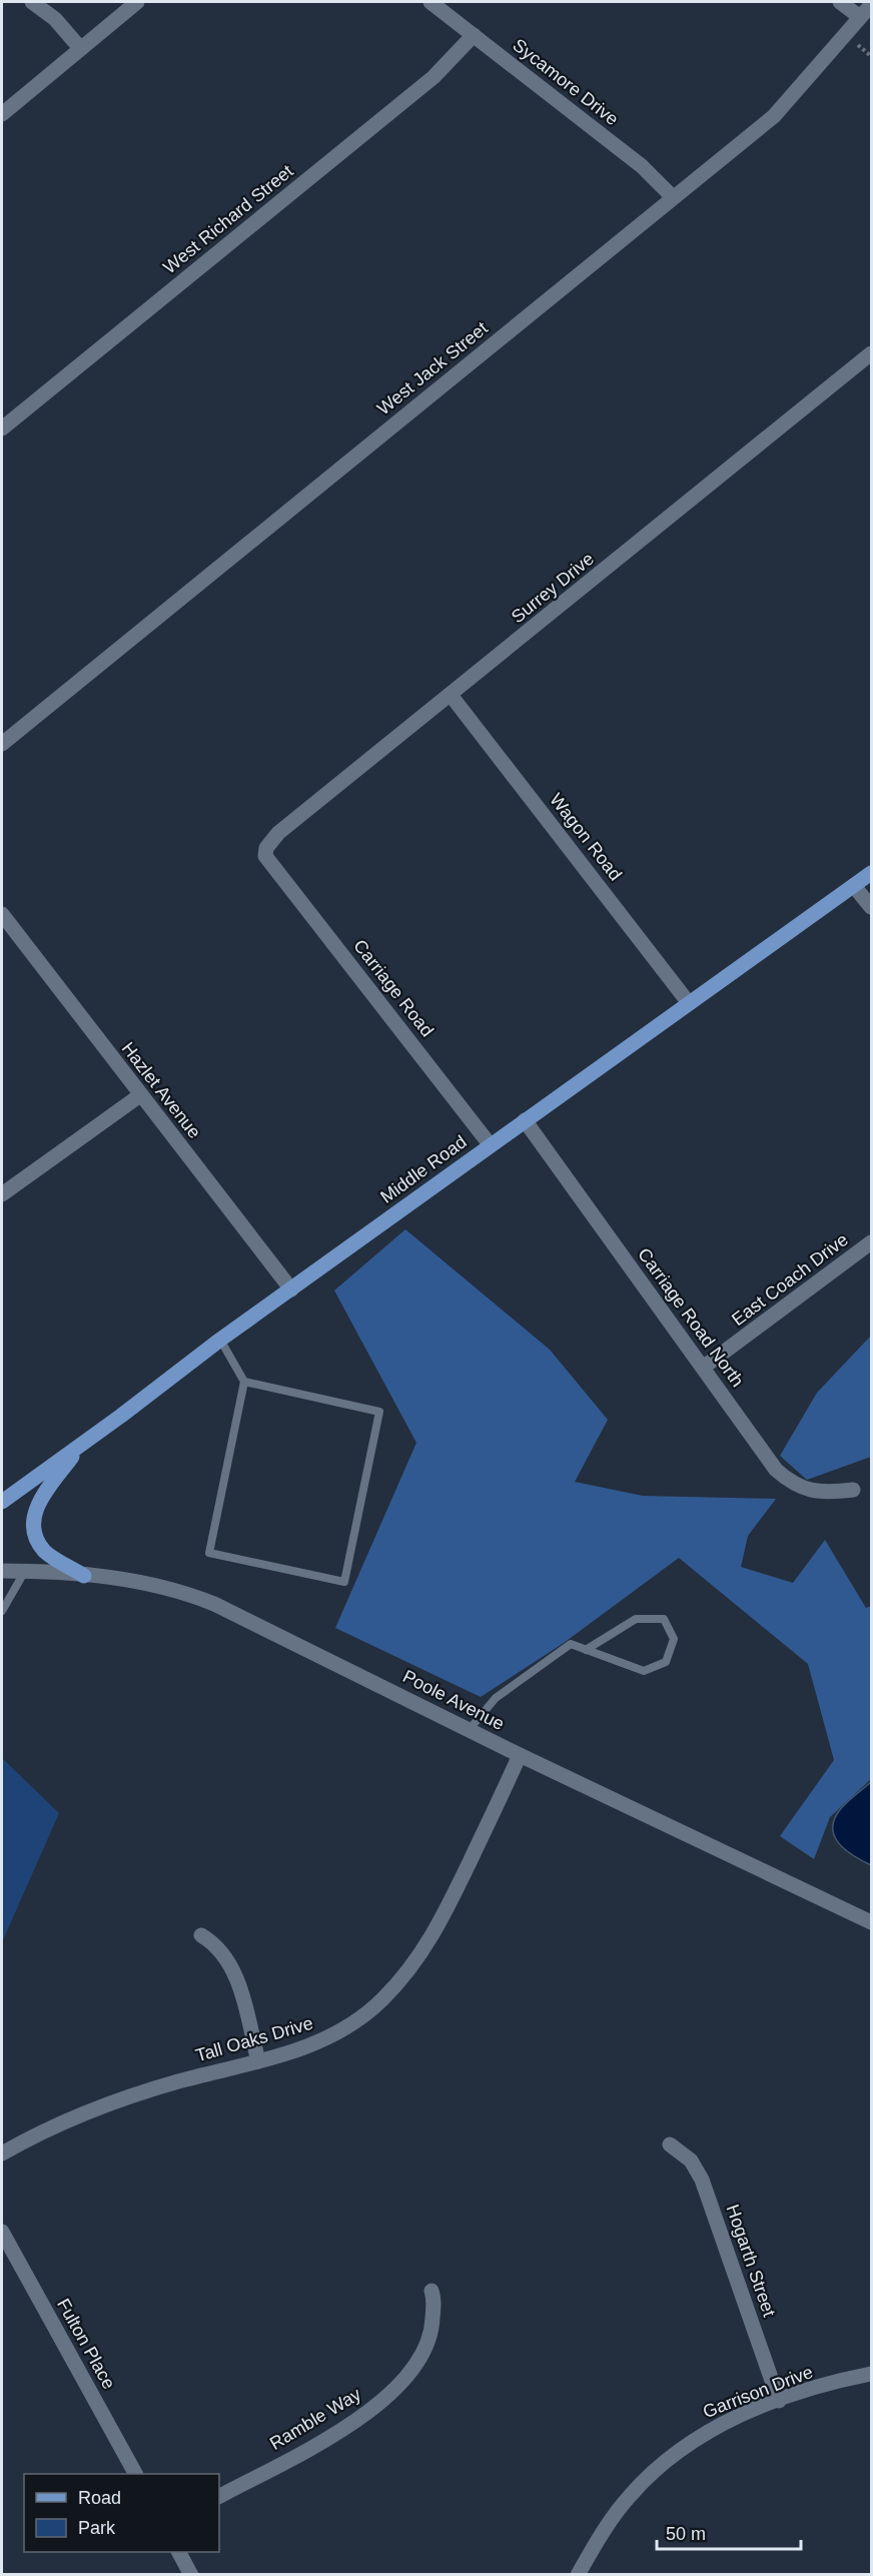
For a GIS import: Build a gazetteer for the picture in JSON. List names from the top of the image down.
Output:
{
  "streets": {
    "main road": ["Middle Road"],
    "street": [
      "Sycamore Drive",
      "West Richard Street",
      "West Jack Street",
      "Surrey Drive",
      "Wagon Road",
      "Carriage Road",
      "Hazlet Avenue",
      "East Coach Drive",
      "Carriage Road North",
      "Poole Avenue",
      "Tall Oaks Drive",
      "Hogarth Street",
      "Fulton Place",
      "Garrison Drive",
      "Ramble Way"
    ]
  },
  "crossings": [
    ["Sycamore Drive", "West Richard Street"],
    ["Sycamore Drive", "West Jack Street"],
    ["Surrey Drive", "Wagon Road"],
    ["Surrey Drive", "Carriage Road"],
    ["Wagon Road", "Middle Road"],
    ["Carriage Road", "Middle Road"],
    ["Hazlet Avenue", "Middle Road"],
    ["Middle Road", "Carriage Road North"],
    ["East Coach Drive", "Carriage Road North"],
    ["Poole Avenue", "Tall Oaks Drive"],
    ["Hogarth Street", "Garrison Drive"]
  ],
  "legend": ["Road", "Park"],
  "scale_bar": "50 m"
}
